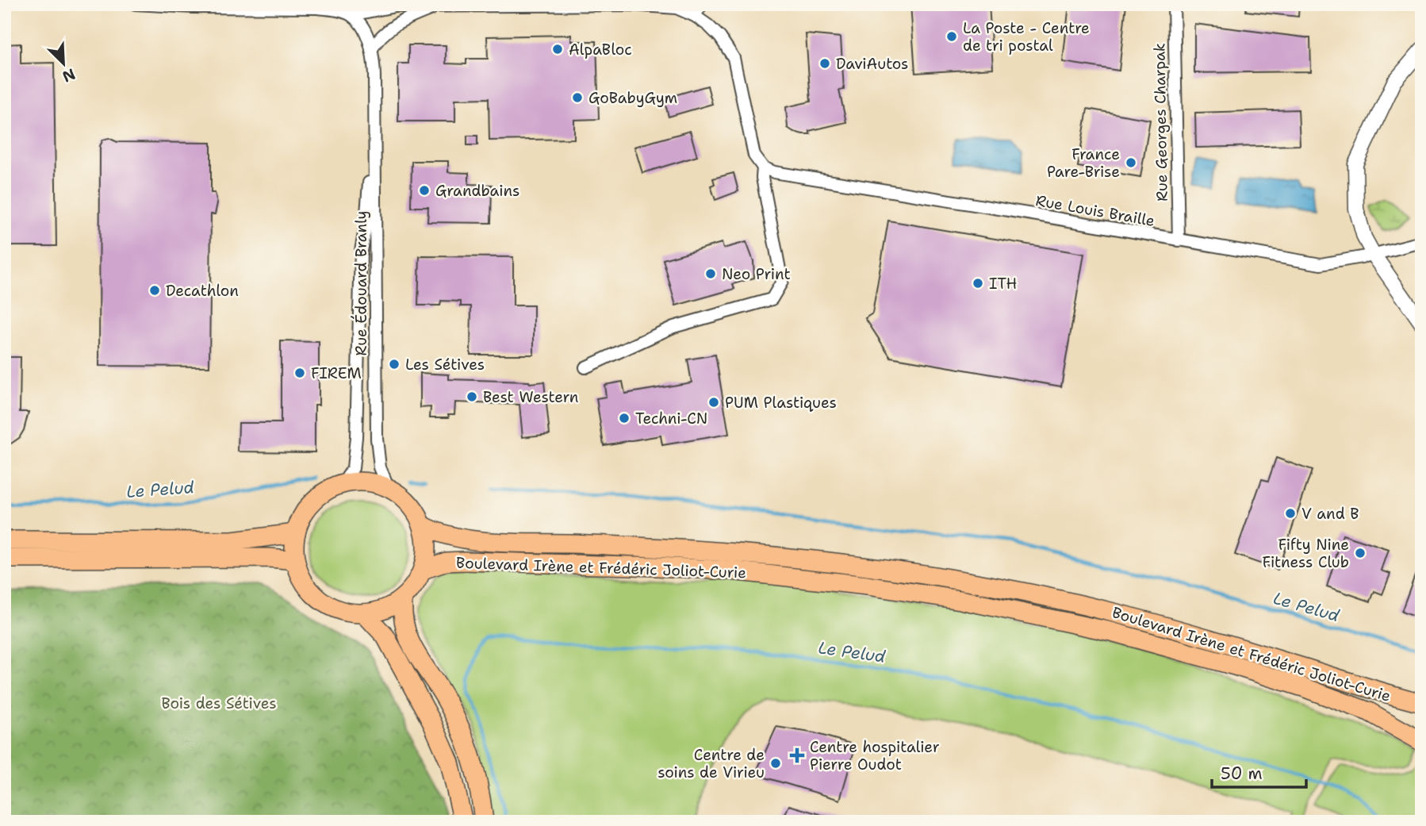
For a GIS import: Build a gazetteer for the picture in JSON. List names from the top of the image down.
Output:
{
  "streets": {
    "main road": ["Boulevard Irène et Frédéric Joliot-Curie"],
    "street": ["Rue Georges Charpak", "Rue Louis Braille", "Rue Édouard Branly"]
  },
  "crossings": [
    ["Rue Georges Charpak", "Rue Louis Braille"],
    ["Rue Édouard Branly", "Boulevard Irène et Frédéric Joliot-Curie"]
  ],
  "water": ["Le Pelud"],
  "parks": ["Bois des Sétives"],
  "places": {
    "other": [
      "La Poste - Centre de tri postal",
      "AlpaBloc",
      "DaviAutos",
      "GoBabyGym",
      "France Pare-Brise",
      "Grandbains",
      "Neo Print",
      "ITH",
      "Decathlon",
      "Les Sétives",
      "FIREM",
      "Best Western",
      "PUM Plastiques",
      "Techni-CN",
      "V and B",
      "Fifty Nine Fitness Club",
      "Centre de soins de Virieu"
    ],
    "health": ["Centre hospitalier Pierre Oudot"]
  },
  "scale_bar": "50 m",
  "north": "bottom right"
}
